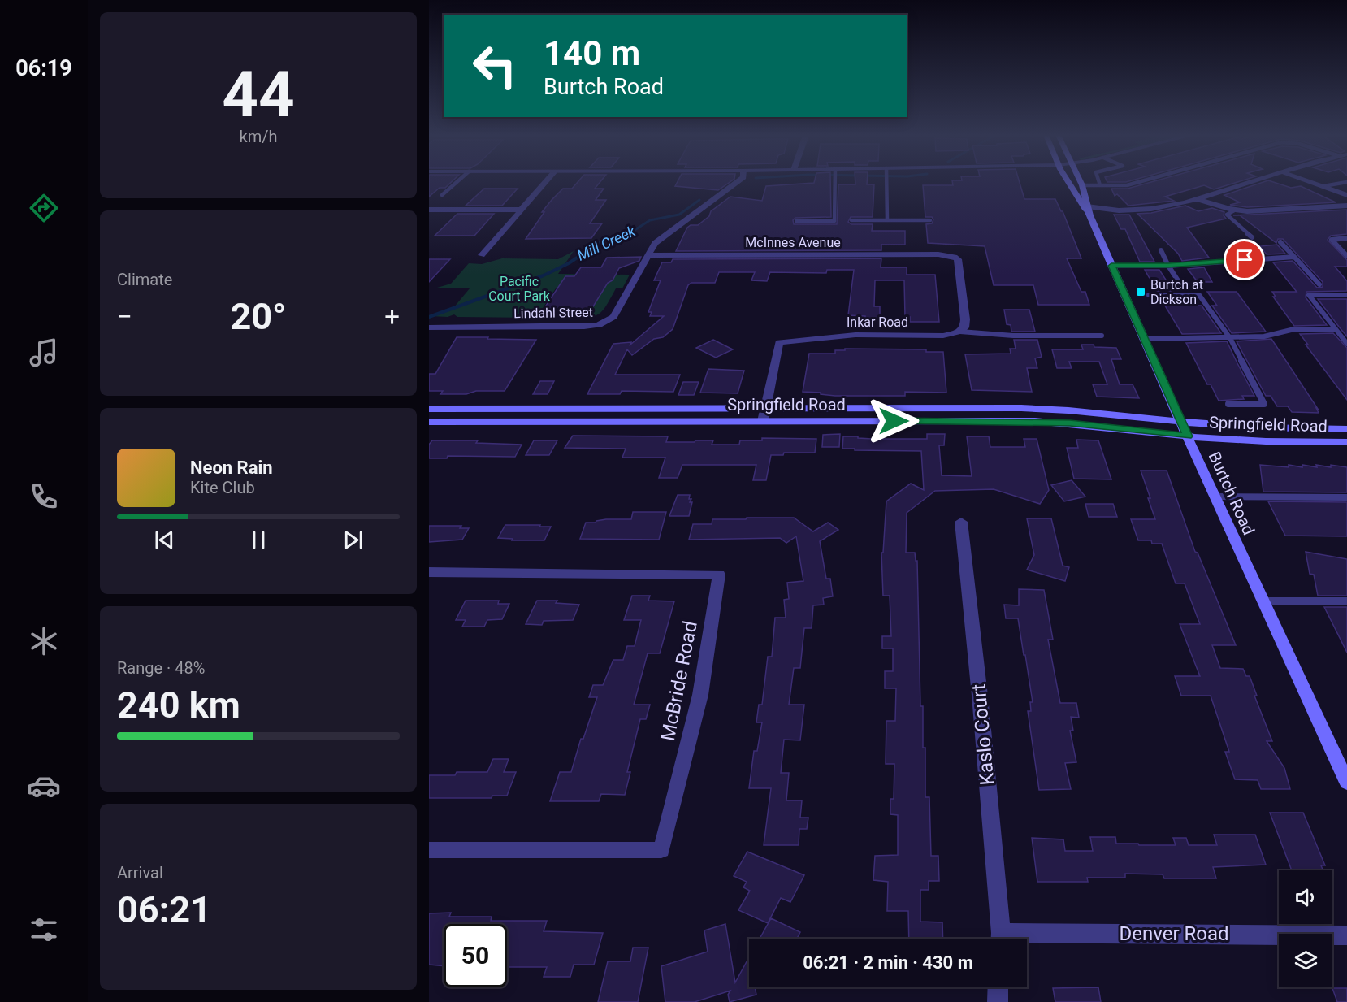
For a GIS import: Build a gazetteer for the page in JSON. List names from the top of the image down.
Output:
{
  "streets": {
    "main road": ["Springfield Road", "Burtch Road"],
    "street": [
      "McInnes Avenue",
      "Lindahl Street",
      "Inkar Road",
      "McBride Road",
      "Kaslo Court",
      "Denver Road"
    ]
  },
  "crossings": [
    ["McInnes Avenue", "Lindahl Street"],
    ["McInnes Avenue", "Inkar Road"],
    ["Inkar Road", "Springfield Road"],
    ["Springfield Road", "Burtch Road"]
  ],
  "water": ["Mill Creek"],
  "parks": ["Pacific Court Park"],
  "places": {
    "transit": ["Burtch at Dickson"]
  },
  "page": {
    "tabs": "06:19",
    "tile": [
      ["44", "km/h"],
      "Climate",
      ["Range · 48%", "240 km"],
      ["Arrival", "06:21"]
    ],
    "turn": ["140 m", "Burtch Road"],
    "heat": ["−", "20°", "+"],
    "song": ["Neon Rain", "Kite Club"],
    "limit": "50",
    "trip": "06:21 · 2 min · 430 m"
  }
}
